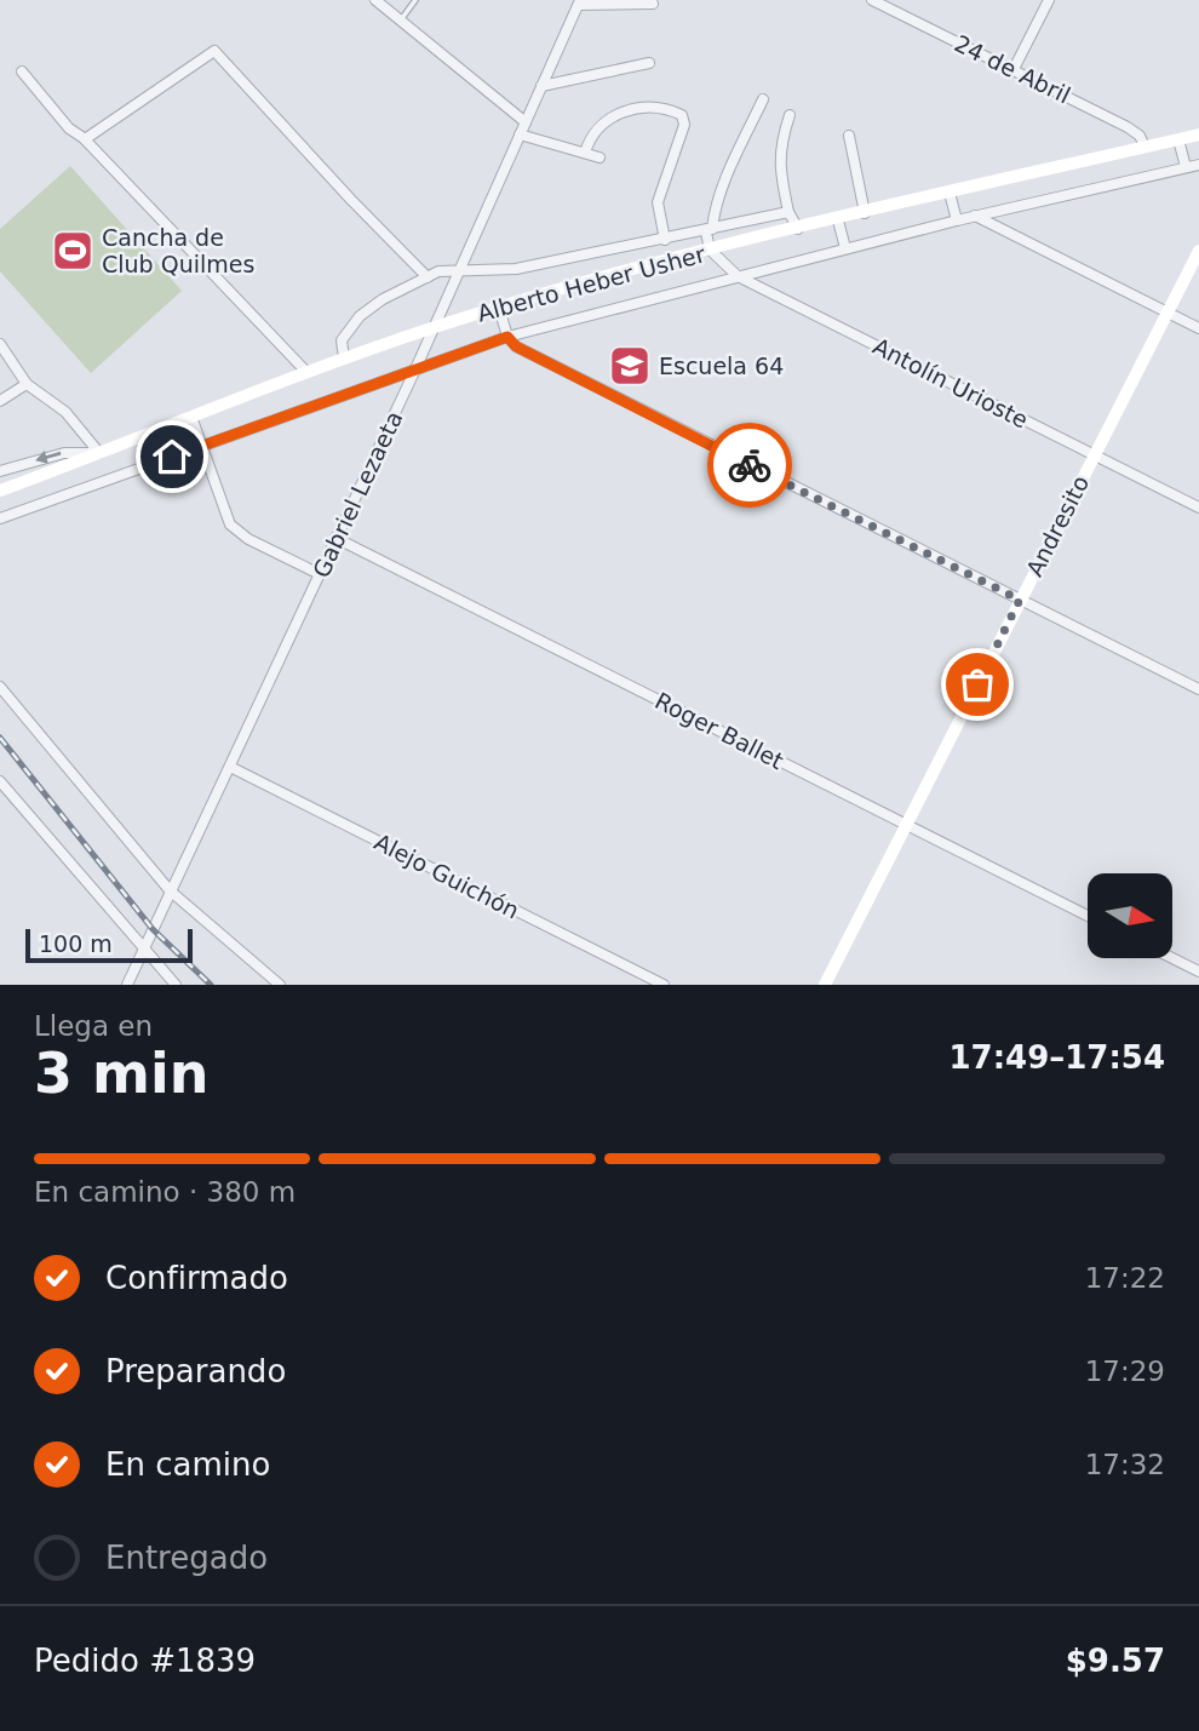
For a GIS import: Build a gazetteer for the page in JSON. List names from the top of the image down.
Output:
{
  "streets": {
    "street": [
      "24 de Abril",
      "Alberto Heber Usher",
      "Antolín Urioste",
      "Gabriel Lezaeta",
      "Andresito",
      "Roger Ballet",
      "Alejo Guichón"
    ]
  },
  "crossings": [
    ["24 de Abril", "Alberto Heber Usher"],
    ["Alberto Heber Usher", "Antolín Urioste"],
    ["Alberto Heber Usher", "Gabriel Lezaeta"],
    ["Antolín Urioste", "Andresito"],
    ["Gabriel Lezaeta", "Roger Ballet"],
    ["Gabriel Lezaeta", "Alejo Guichón"],
    ["Andresito", "Roger Ballet"]
  ],
  "places": {
    "sports": ["Cancha de Club Quilmes"],
    "school or university": ["Escuela 64"]
  },
  "scale_bar": "100 m",
  "north": "right",
  "page": {
    "scale": "100 m",
    "heading": ["3 min", "Llega en", "17:49–17:54"],
    "panel": ["Pedido #1839", "$9.57"],
    "bar": "En camino · 380 m",
    "list": [
      ["Confirmado", "17:22"],
      ["Preparando", "17:29"],
      ["En camino", "17:32"],
      "Entregado"
    ]
  }
}
